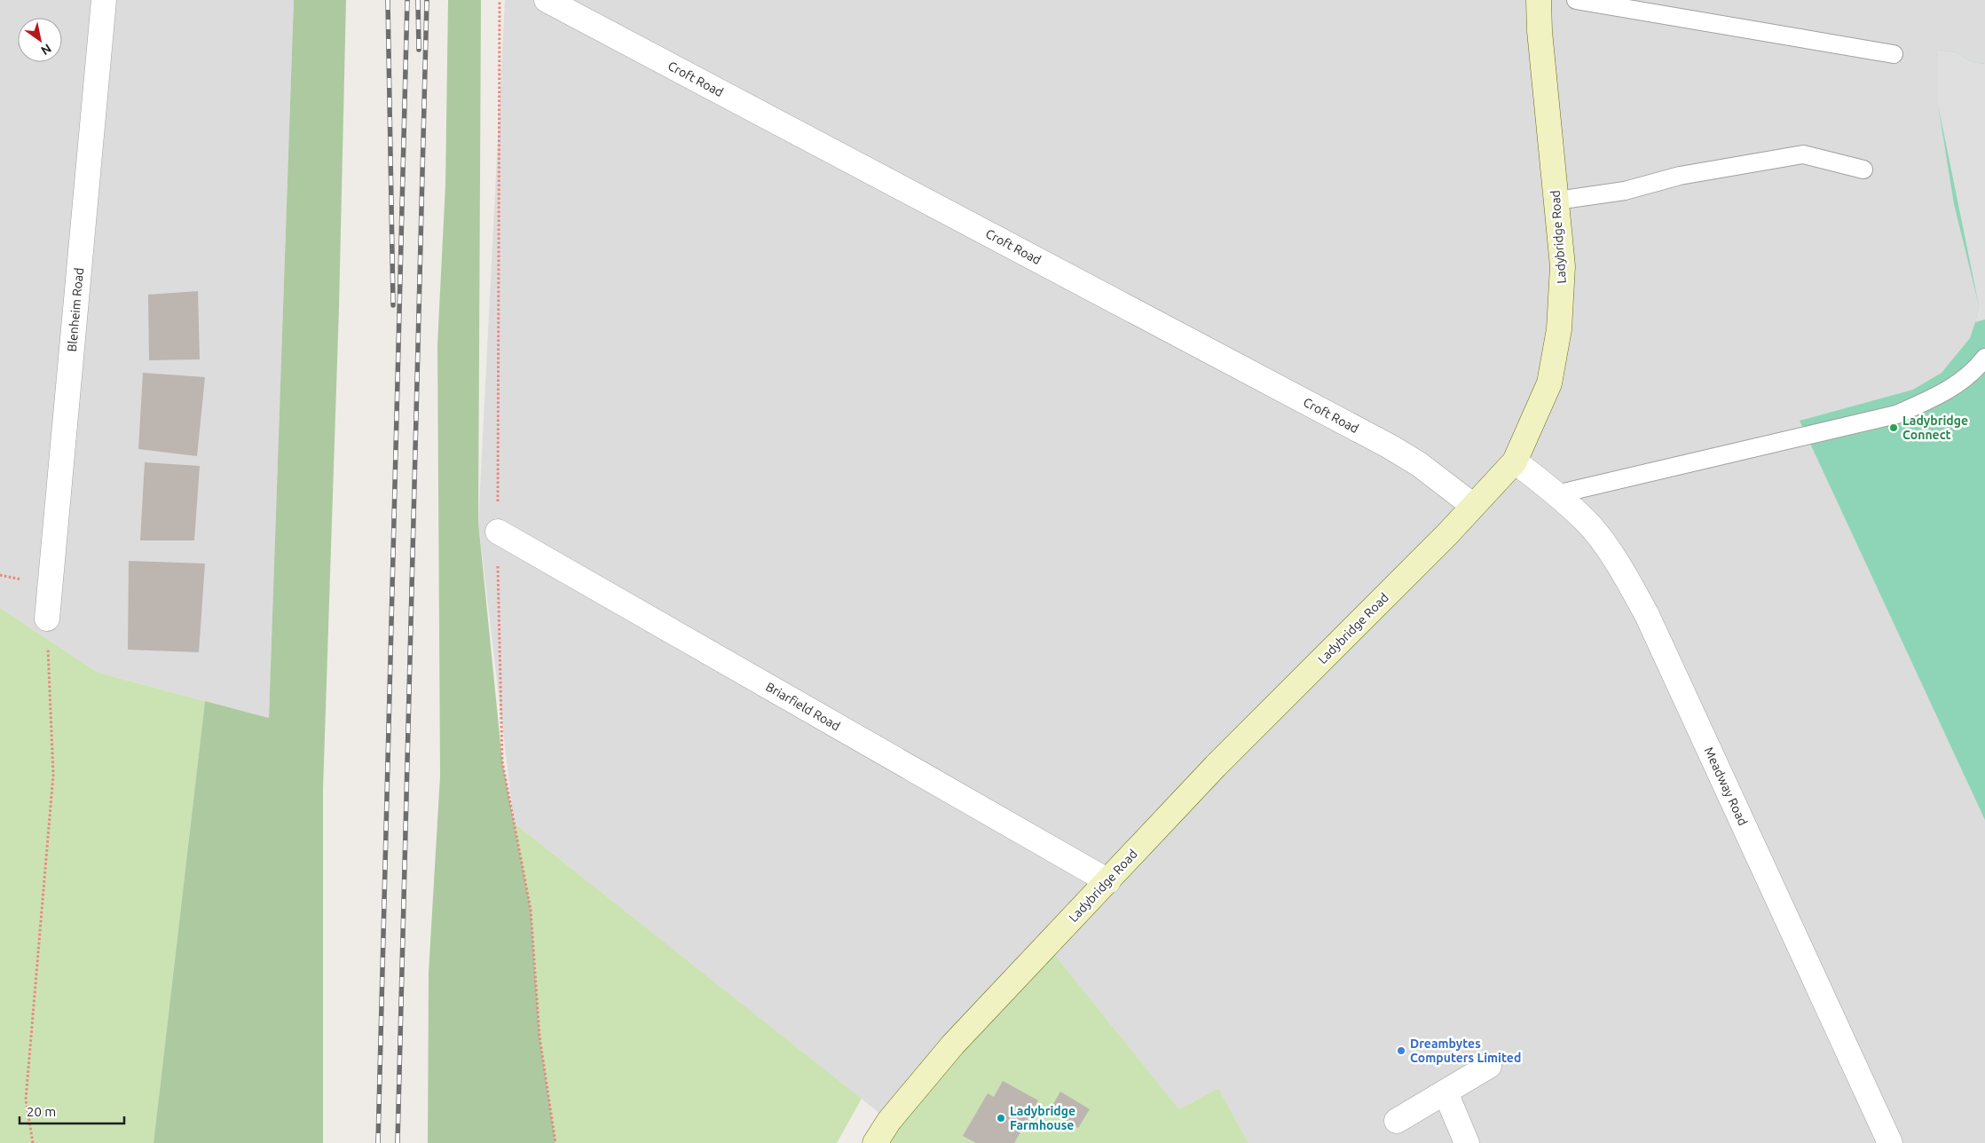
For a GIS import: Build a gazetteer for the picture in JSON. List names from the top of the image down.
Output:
{
  "streets": {
    "street": [
      "Croft Road",
      "Ladybridge Road",
      "Blenheim Road",
      "Briarfield Road",
      "Meadway Road"
    ]
  },
  "crossings": [
    ["Croft Road", "Ladybridge Road"],
    ["Ladybridge Road", "Briarfield Road"],
    ["Ladybridge Road", "Meadway Road"]
  ],
  "places": ["Ladybridge Connect", "Dreambytes Computers Limited", "Ladybridge Farmhouse"],
  "scale_bar": "20 m",
  "north": "bottom right"
}
